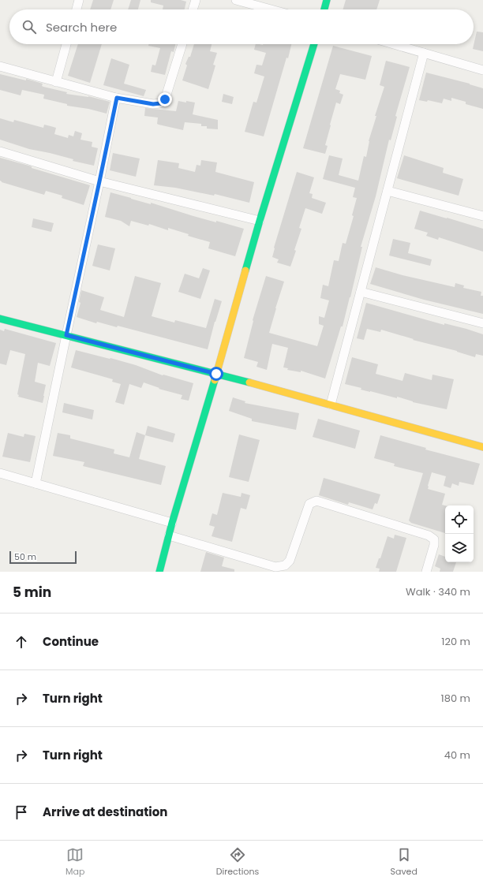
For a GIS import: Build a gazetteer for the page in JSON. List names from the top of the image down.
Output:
{
  "scale_bar": "50 m",
  "page": {
    "search": "Search here",
    "scale": "50 m",
    "heading": ["5 min", "Walk · 340 m"],
    "list": [
      ["Continue", "120 m"],
      ["Turn right", "180 m"],
      ["Turn right", "40 m"],
      "Arrive at destination"
    ],
    "nav": ["Map", "Directions", "Saved"]
  }
}
